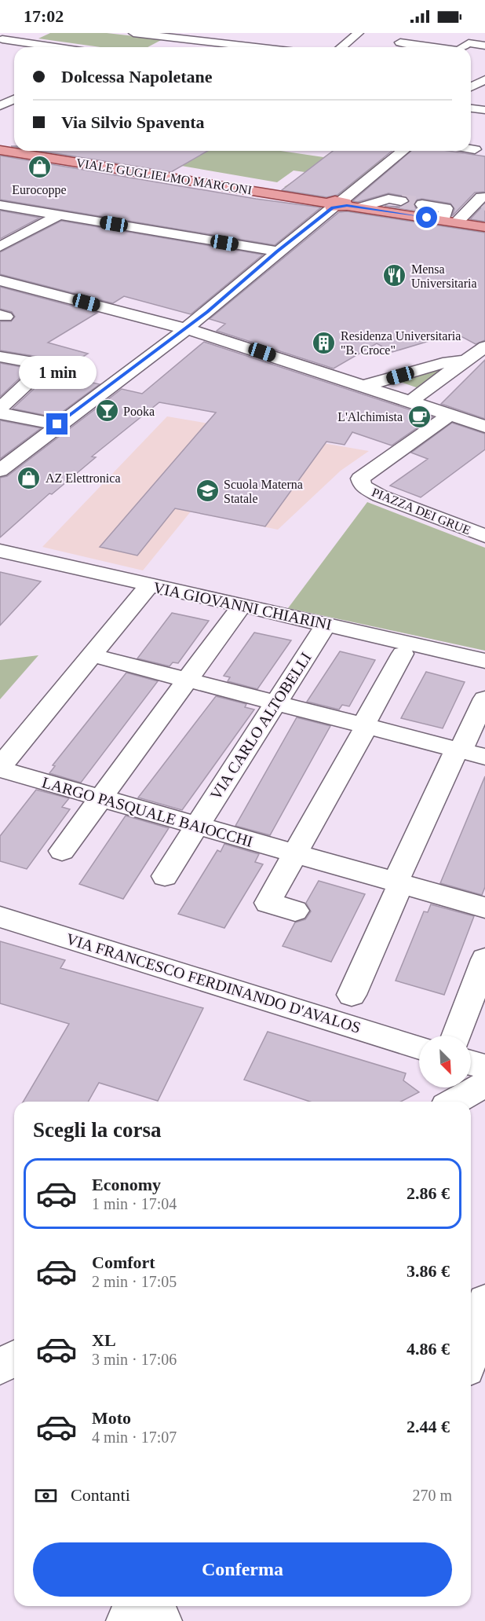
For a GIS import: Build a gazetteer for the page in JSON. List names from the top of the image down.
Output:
{
  "streets": {
    "main road": ["VIALE GUGLIELMO MARCONI"],
    "street": [
      "PIAZZA DEI GRUE",
      "VIA GIOVANNI CHIARINI",
      "VIA CARLO ALTOBELLI",
      "LARGO PASQUALE BAIOCCHI",
      "VIA FRANCESCO FERDINANDO D'AVALOS"
    ]
  },
  "crossings": [
    ["VIA GIOVANNI CHIARINI", "VIA CARLO ALTOBELLI"],
    ["VIA CARLO ALTOBELLI", "LARGO PASQUALE BAIOCCHI"]
  ],
  "places": {
    "shop": ["Eurocoppe", "AZ Elettronica"],
    "restaurant": ["Mensa Universitaria"],
    "building": ["Residenza Universitaria \"B. Croce\""],
    "bar": ["Pooka"],
    "cafe": ["L'Alchimista"],
    "school or university": ["Scuola Materna Statale"]
  },
  "north": "bottom right",
  "page": {
    "status": "17:02",
    "banner": ["Dolcessa Napoletane", "Via Silvio Spaventa"],
    "bubble": "1 min",
    "heading": "Scegli la corsa",
    "list": [
      {
        "name": "Economy",
        "note": "1 min · 17:04",
        "value": "2.86 €"
      },
      {
        "name": "Comfort",
        "note": "2 min · 17:05",
        "value": "3.86 €"
      },
      {
        "name": "XL",
        "note": "3 min · 17:06",
        "value": "4.86 €"
      },
      {
        "name": "Moto",
        "note": "4 min · 17:07",
        "value": "2.44 €"
      }
    ],
    "pay": ["Contanti", "270 m"],
    "buttons": "Conferma"
  }
}
